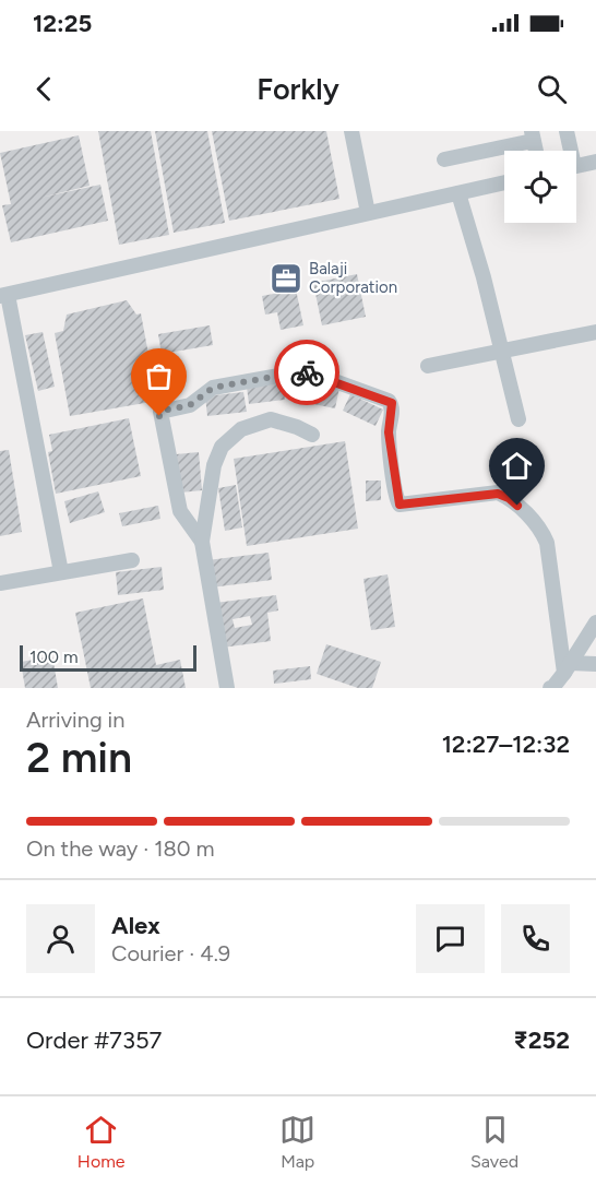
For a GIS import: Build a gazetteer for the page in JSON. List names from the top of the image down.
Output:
{
  "places": {
    "office": ["Balaji Corporation"]
  },
  "scale_bar": "100 m",
  "page": {
    "status": "12:25",
    "header": "Forkly",
    "scale": "100 m",
    "heading": ["2 min", "Arriving in", "12:27–12:32"],
    "panel": [
      "Alex",
      "Courier · 4.9",
      "Order #7357",
      "₹252"
    ],
    "bar": "On the way · 180 m",
    "tabs": ["Home", "Map", "Saved"]
  }
}
